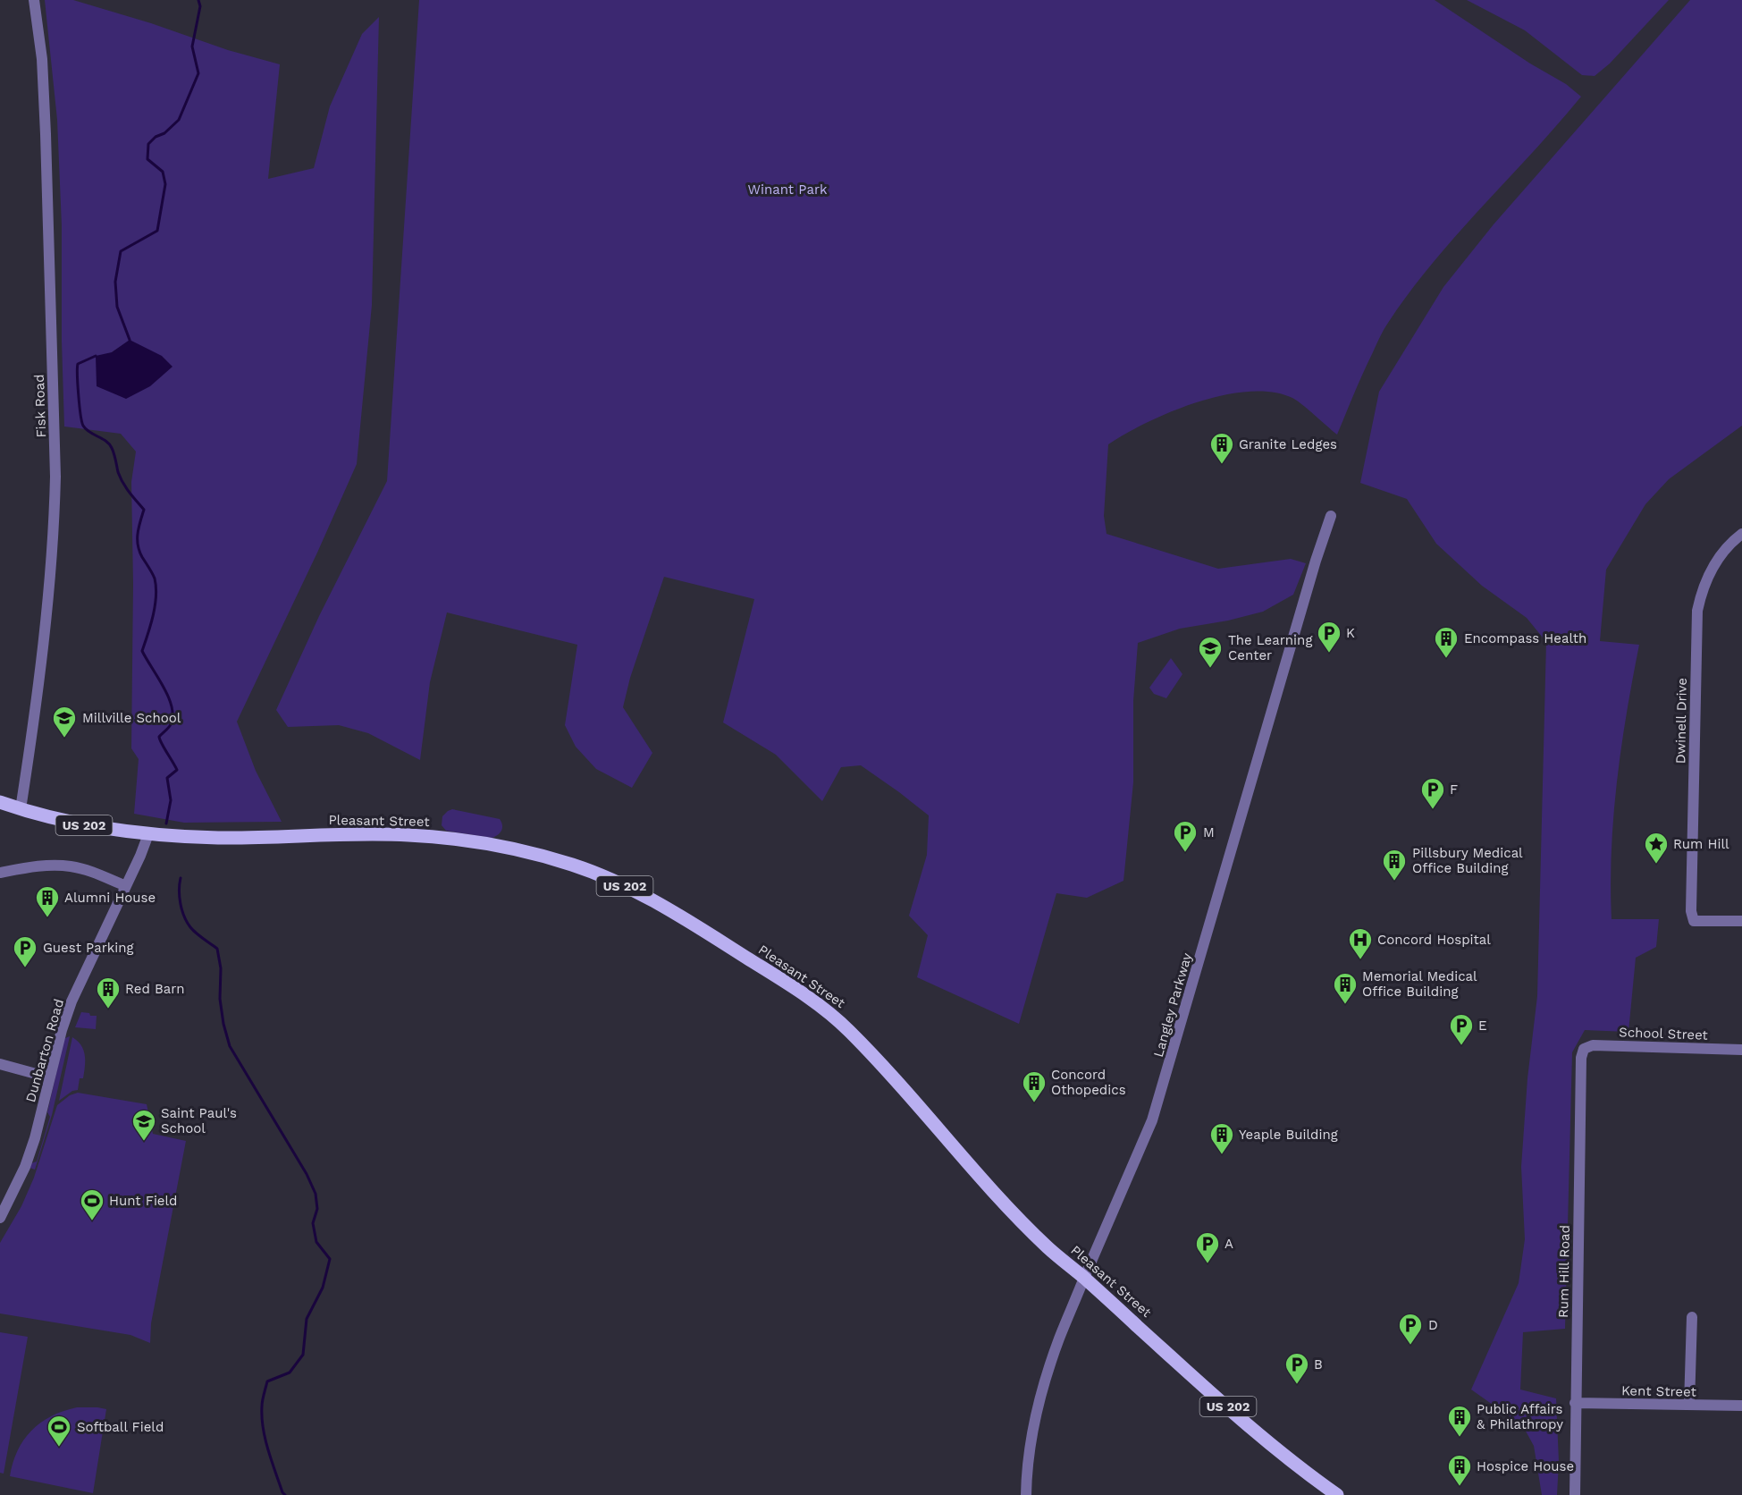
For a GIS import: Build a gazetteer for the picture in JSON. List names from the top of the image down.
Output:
{
  "streets": {
    "main road": ["Pleasant Street", "US 202"],
    "street": [
      "Fisk Road",
      "Dwinell Drive",
      "Langley Parkway",
      "School Street",
      "Dunbarton Road",
      "Rum Hill Road",
      "Kent Street"
    ]
  },
  "crossings": [
    ["Fisk Road", "US 202"],
    ["Pleasant Street", "US 202"],
    ["Pleasant Street", "Langley Parkway"],
    ["Pleasant Street", "Dunbarton Road"],
    ["US 202", "Dunbarton Road"],
    ["School Street", "Rum Hill Road"],
    ["Rum Hill Road", "Kent Street"]
  ],
  "parks": ["Winant Park"],
  "places": {
    "building": [
      "Granite Ledges",
      "Encompass Health",
      "Pillsbury Medical Office Building",
      "Alumni House",
      "Memorial Medical Office Building",
      "Red Barn",
      "Concord Othopedics",
      "Yeaple Building",
      "Public Affairs & Philathropy",
      "Hospice House"
    ],
    "parking": [
      "K",
      "F",
      "M",
      "Guest Parking",
      "E",
      "A",
      "D",
      "B"
    ],
    "school or university": ["The Learning Center", "Millville School", "Saint Paul's School"],
    "place": ["Rum Hill"],
    "hospital": ["Concord Hospital"],
    "sports": ["Hunt Field", "Softball Field"]
  }
}
